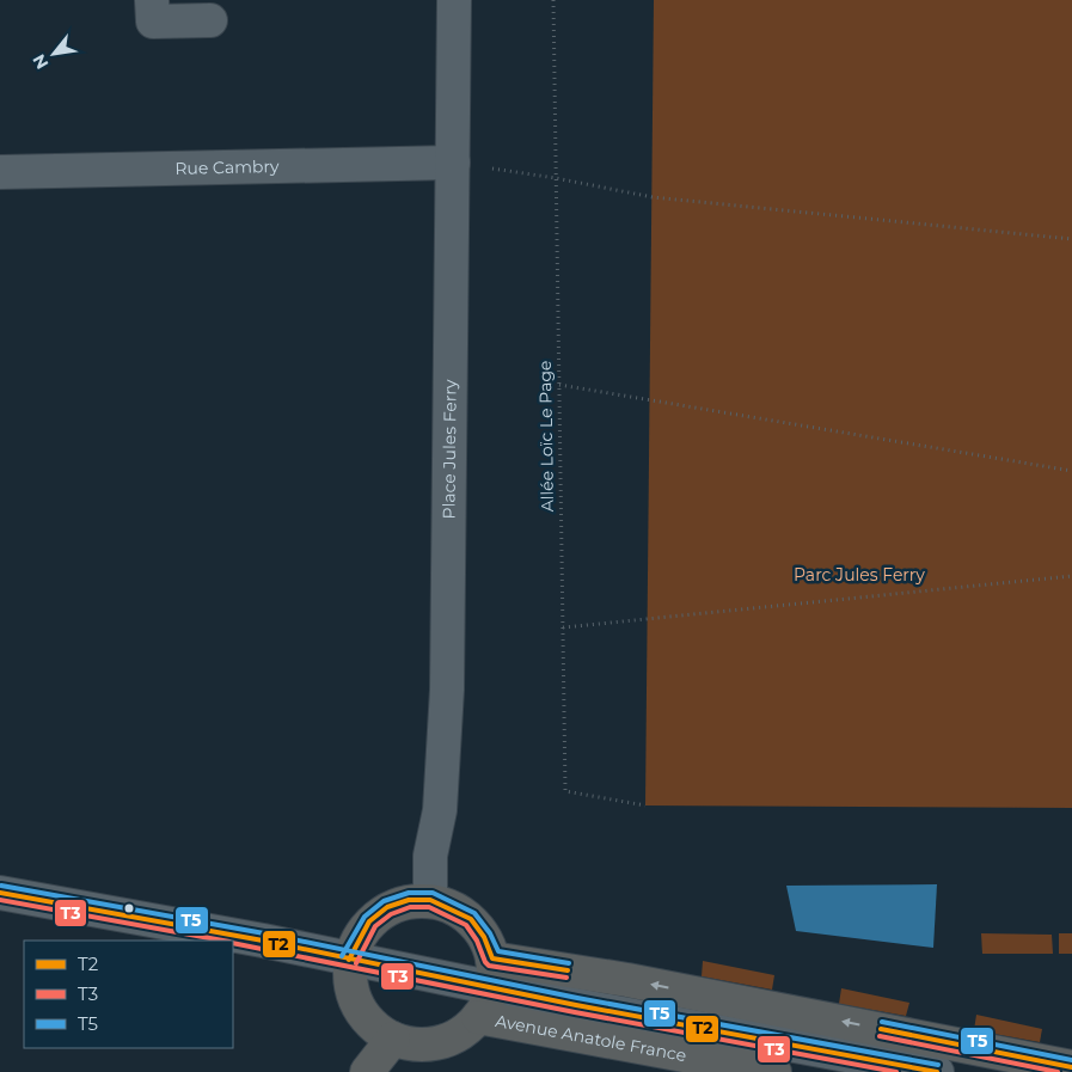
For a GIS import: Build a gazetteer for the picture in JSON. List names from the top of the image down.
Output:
{
  "streets": {
    "main road": ["Avenue Anatole France"],
    "street": ["Rue Cambry", "Place Jules Ferry"],
    "path": ["Allée Loïc Le Page"]
  },
  "crossings": [
    ["Rue Cambry", "Place Jules Ferry"]
  ],
  "parks": ["Parc Jules Ferry"],
  "lines": ["transit line T5", "transit line T2", "transit line T3"],
  "legend": ["T2", "T3", "T5"],
  "north": "bottom left"
}
